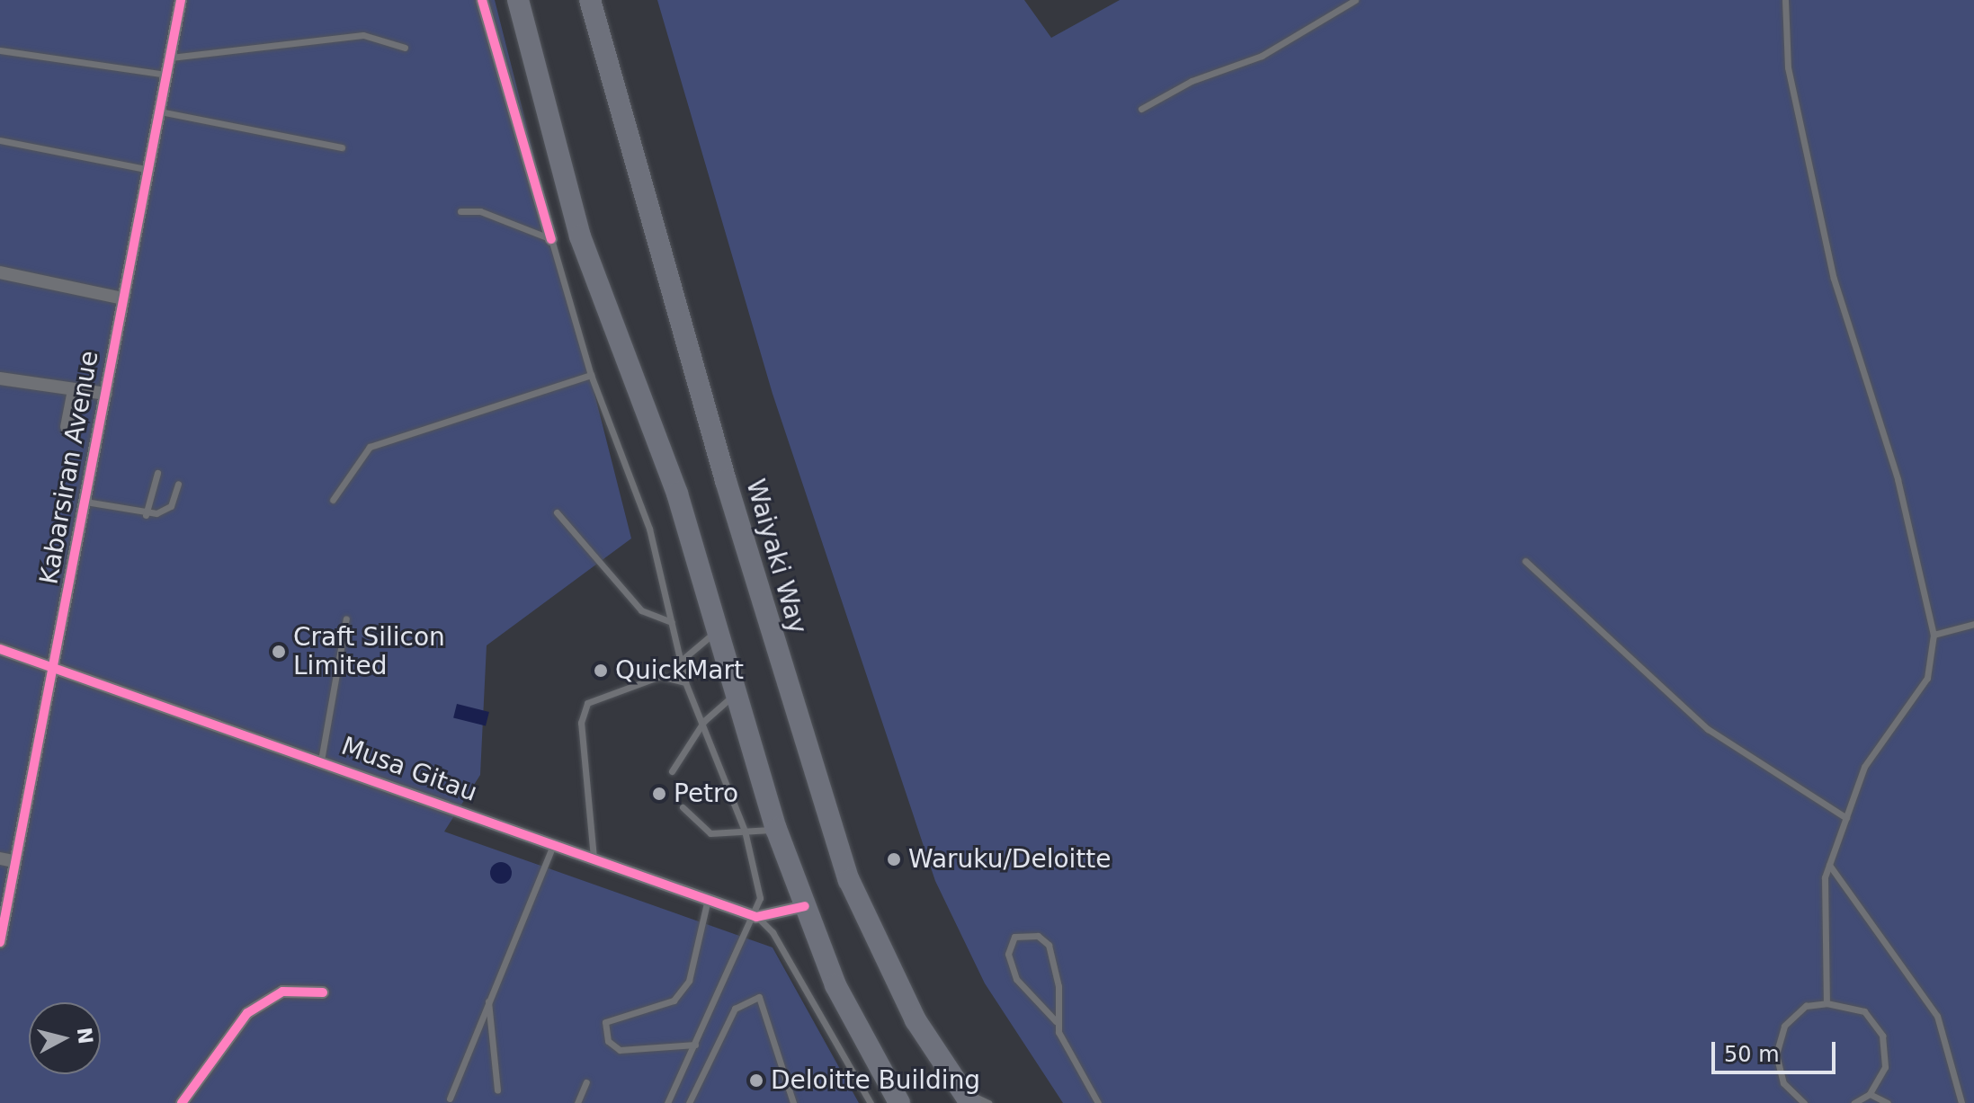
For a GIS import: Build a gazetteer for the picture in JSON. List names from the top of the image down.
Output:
{
  "streets": {
    "highway": ["Waiyaki Way"],
    "street": ["Kabarsiran Avenue", "Musa Gitau"]
  },
  "crossings": [
    ["Kabarsiran Avenue", "Musa Gitau"]
  ],
  "places": [
    "Craft Silicon Limited",
    "QuickMart",
    "Petro",
    "Waruku/Deloitte",
    "Deloitte Building"
  ],
  "scale_bar": "50 m",
  "north": "right"
}
